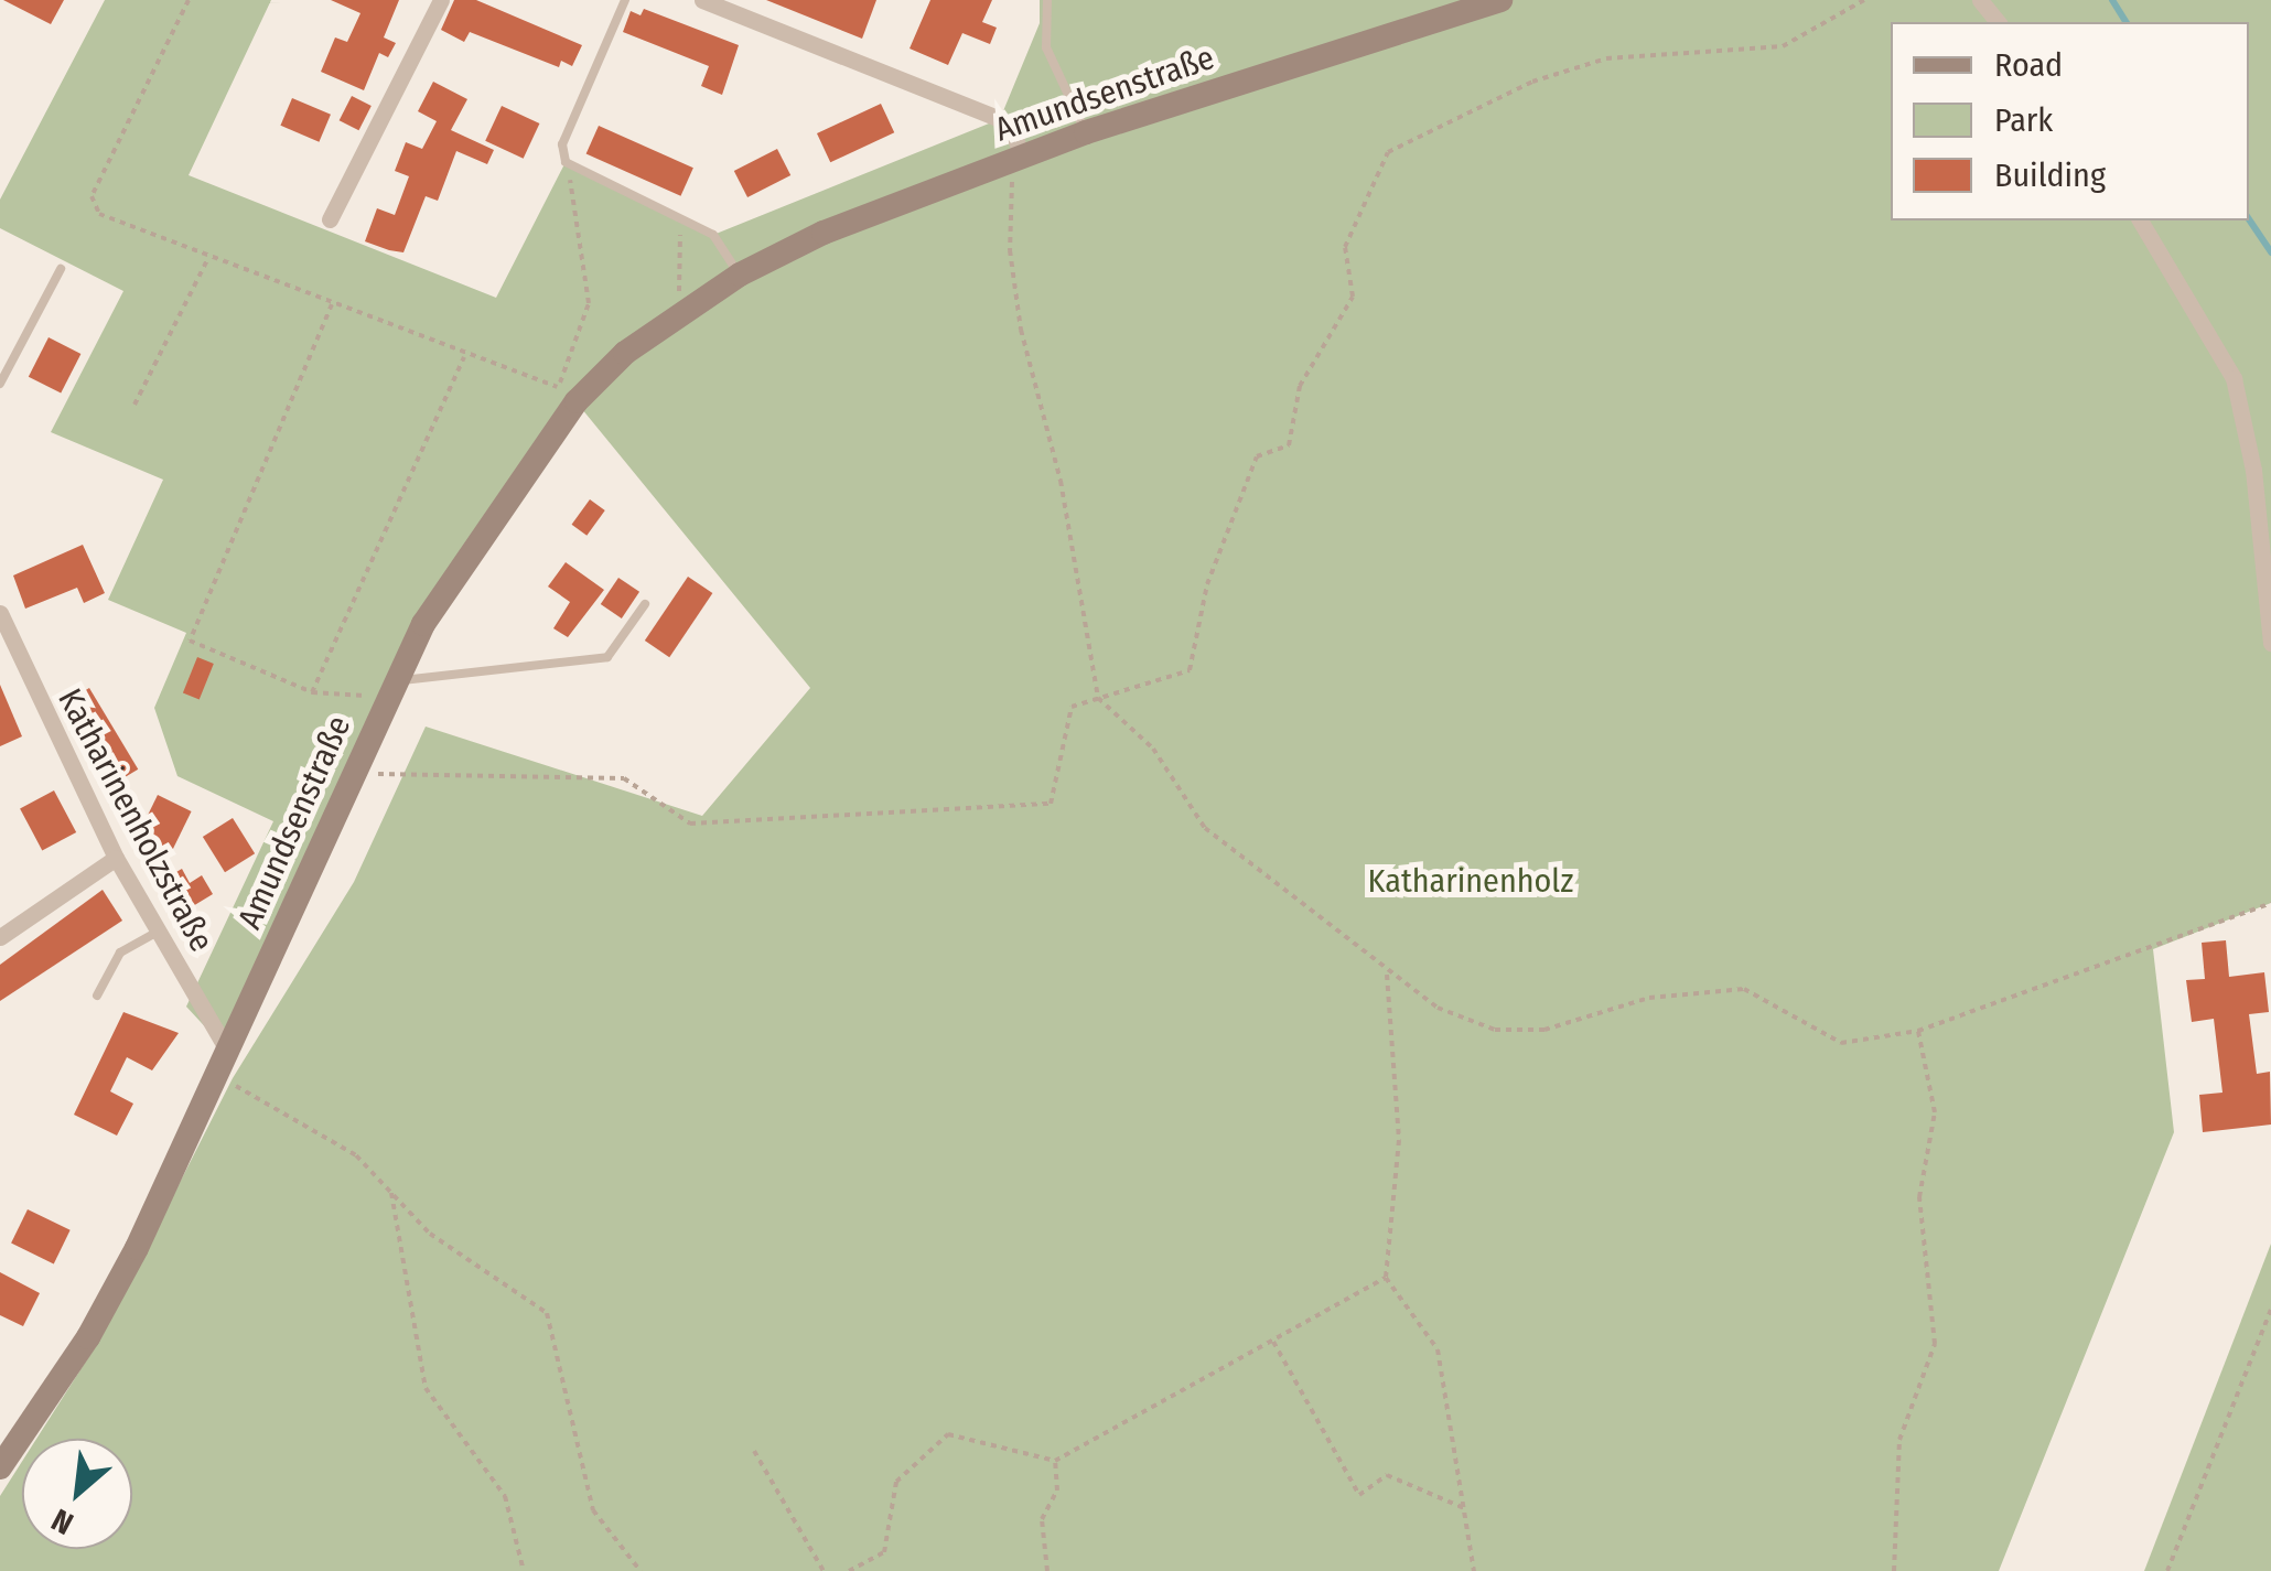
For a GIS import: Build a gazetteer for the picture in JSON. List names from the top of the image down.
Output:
{
  "streets": {
    "street": ["Amundsenstraße", "Katharinenholzstraße"]
  },
  "crossings": [
    ["Amundsenstraße", "Katharinenholzstraße"]
  ],
  "parks": ["Katharinenholz"],
  "legend": ["Road", "Park", "Building"],
  "north": "bottom left"
}
